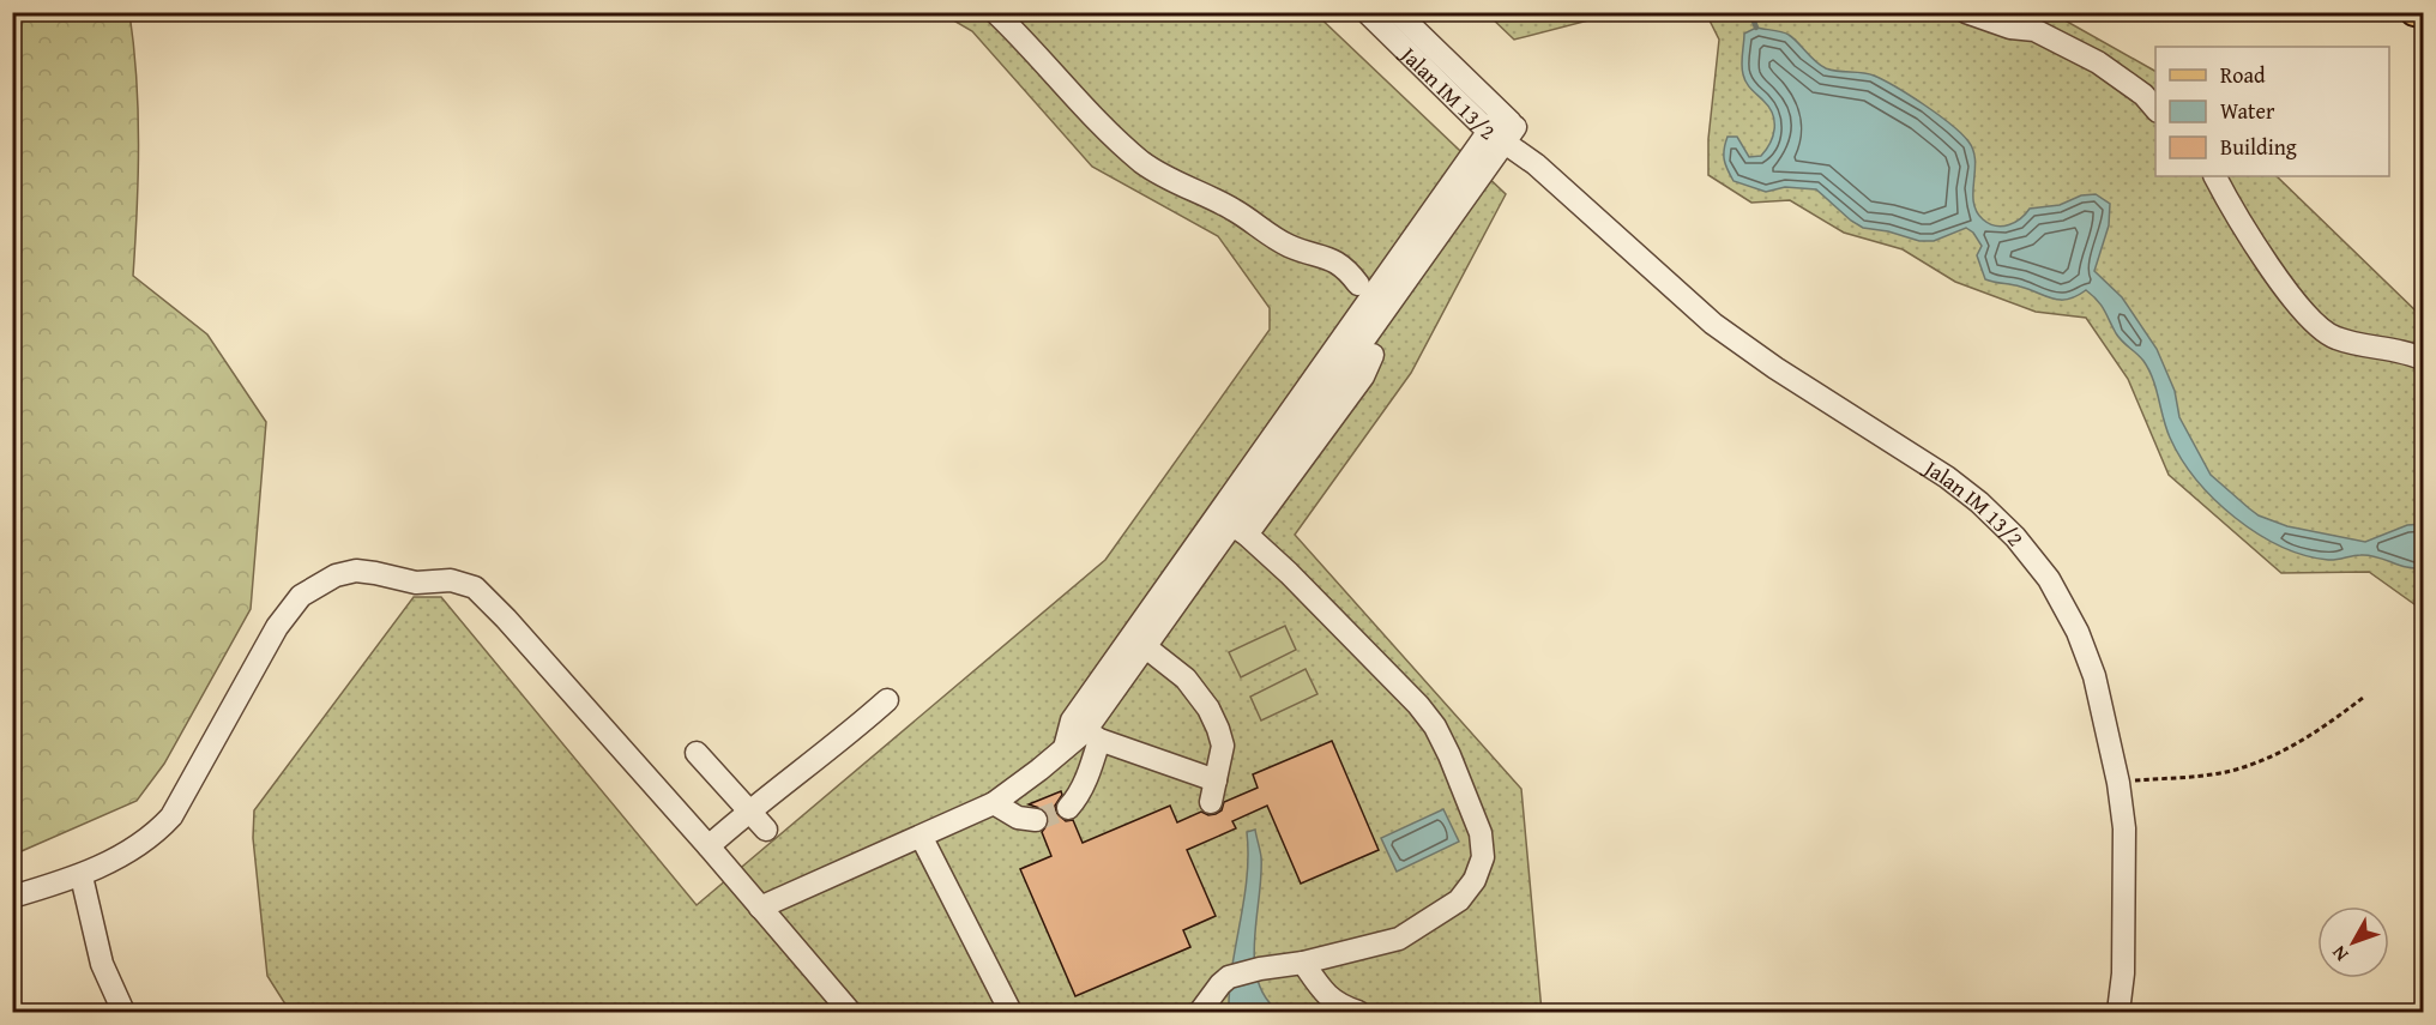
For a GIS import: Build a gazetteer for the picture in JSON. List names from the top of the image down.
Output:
{
  "streets": {
    "street": ["Jalan IM 13/2"]
  },
  "legend": ["Road", "Water", "Building"],
  "north": "bottom left"
}
